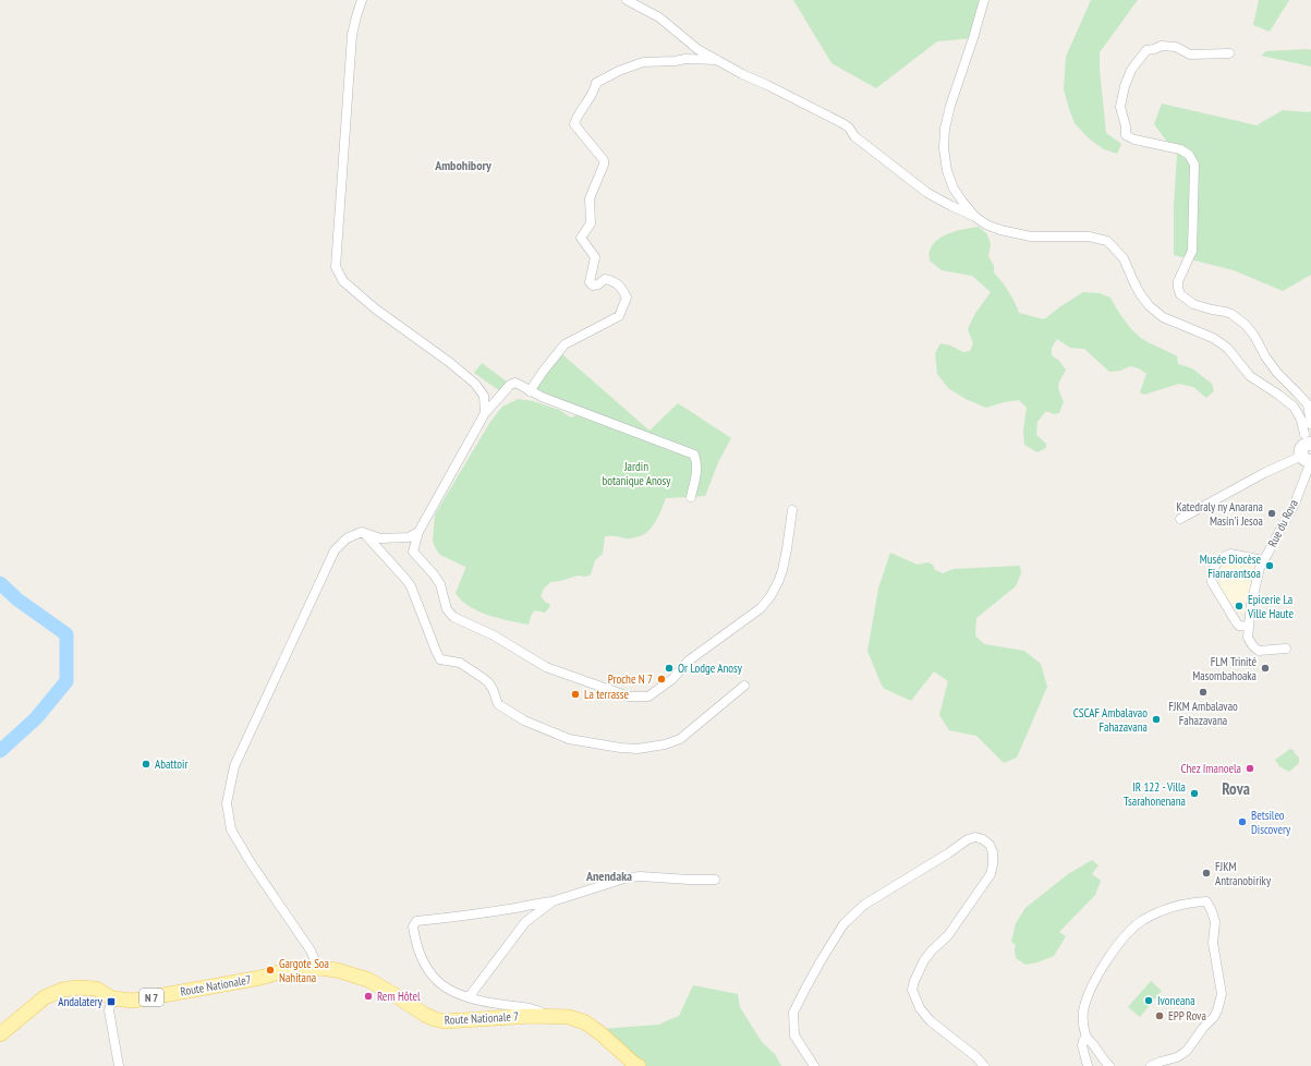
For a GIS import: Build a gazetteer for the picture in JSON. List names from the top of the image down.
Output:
{
  "streets": {
    "main road": ["Route Nationale7", "N 7", "Route Nationale 7"],
    "street": ["Rue du Rova"]
  },
  "crossings": [
    ["Route Nationale7", "Route Nationale 7"]
  ],
  "districts": ["Ambohibory", "Rova", "Anendaka"],
  "parks": ["Jardin botanique Anosy"],
  "places": {
    "other": [
      "Katedraly ny Anarana Masin'i Jesoa",
      "Musée Diocèse Fianarantsoa",
      "Epicerie La Ville Haute",
      "Or Lodge Anosy",
      "FLM Trinité Masombahoaka",
      "Proche N 7",
      "FJKM Ambalavao Fahazavana",
      "La terrasse",
      "CSCAF Ambalavao Fahazavana",
      "Abattoir",
      "Chez Imanoela",
      "IR 122 - Villa Tsarahonenana",
      "Betsileo Discovery",
      "FJKM Antranobiriky",
      "Gargote Soa Nahitana",
      "Rem Hôtel",
      "Ivoneana",
      "EPP Rova"
    ],
    "transit": ["Andalatery"]
  }
}
